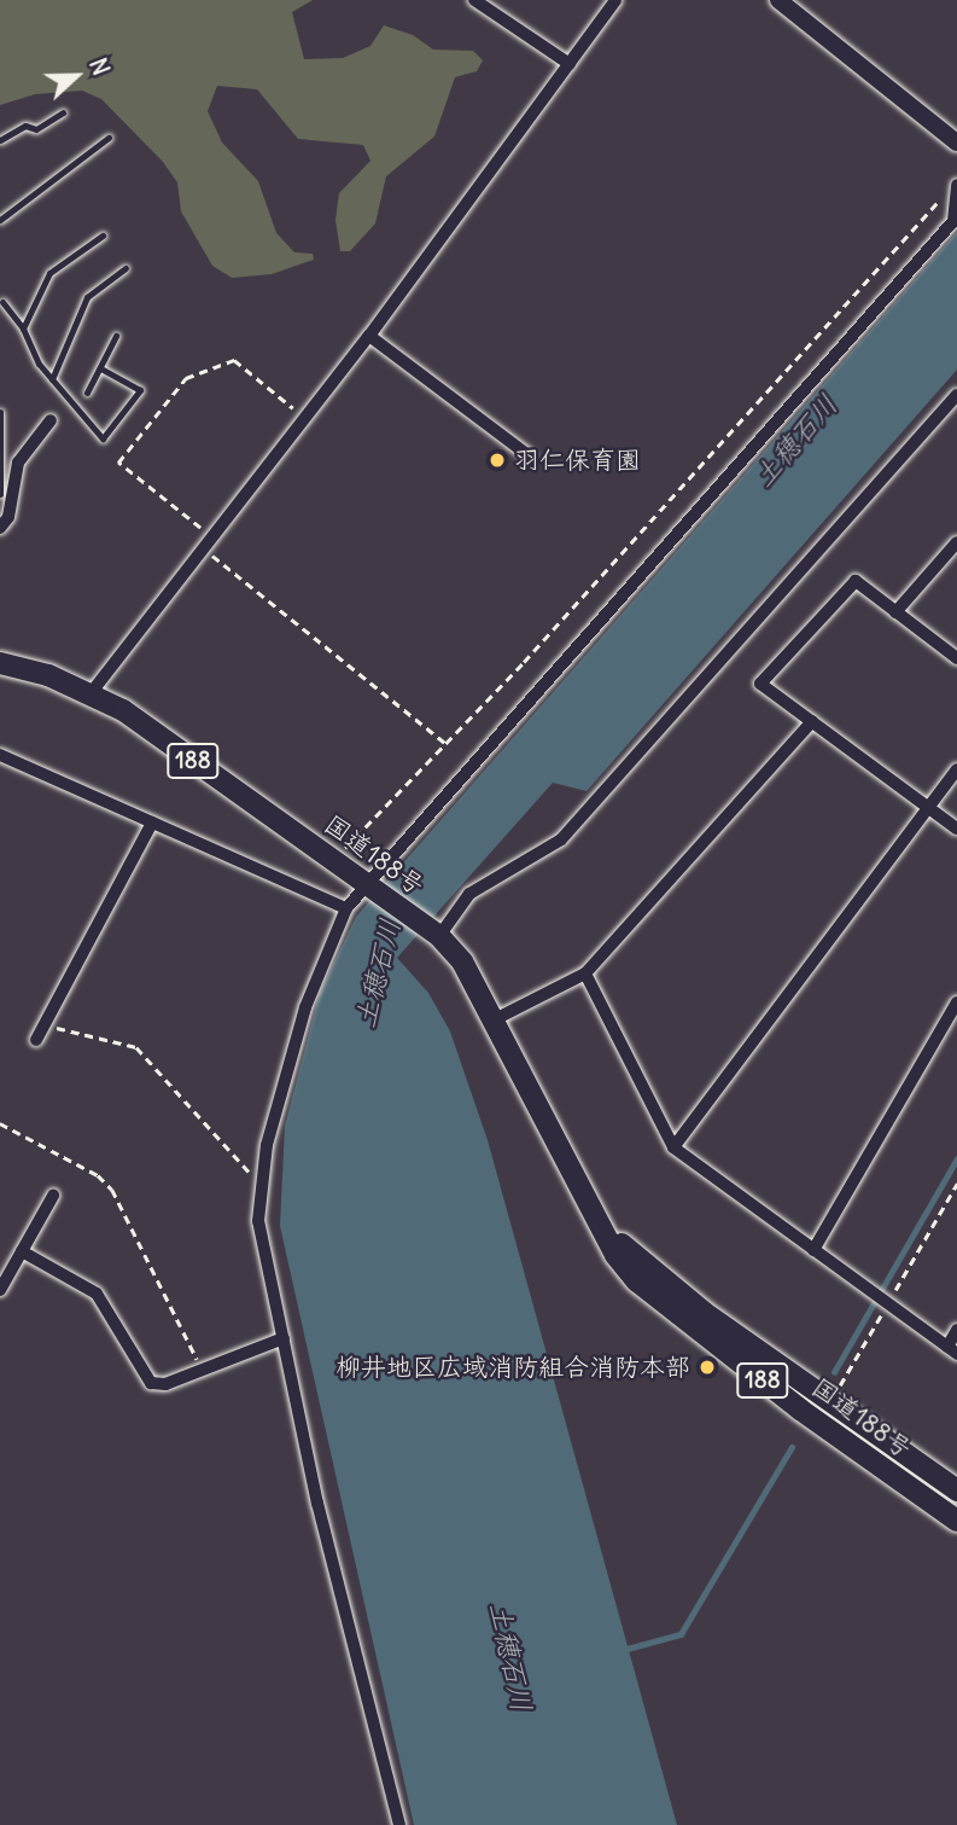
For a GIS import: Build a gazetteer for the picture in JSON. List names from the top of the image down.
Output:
{
  "streets": {
    "highway": ["188", "国道188号"]
  },
  "water": ["土穂石川"],
  "places": ["羽仁保育園", "柳井地区広域消防組合消防本部"],
  "north": "right"
}
